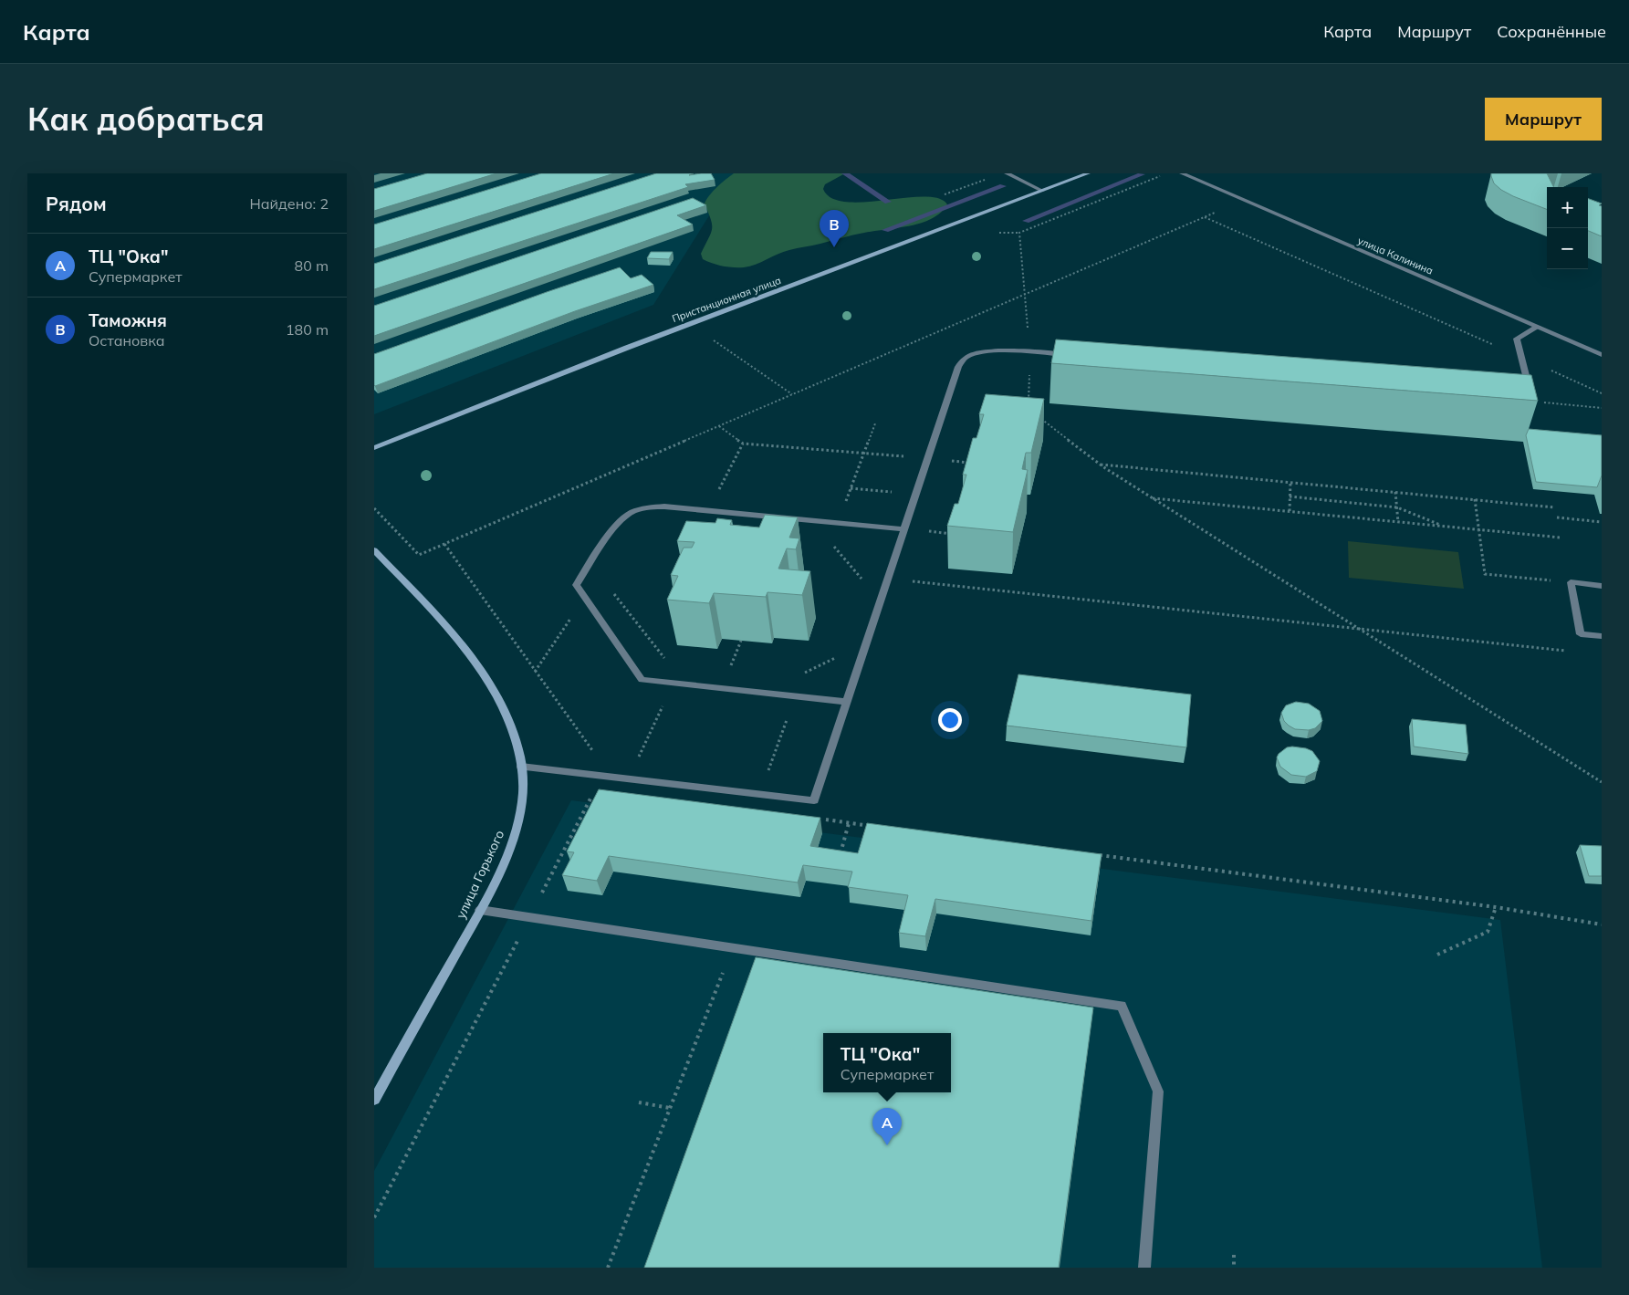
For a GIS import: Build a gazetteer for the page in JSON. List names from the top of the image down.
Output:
{
  "streets": {
    "main road": ["Пристанционная улица", "улица Горького"],
    "street": ["улица Калинина"]
  },
  "page": {
    "header": "Карта",
    "nav": ["Карта", "Маршрут", "Сохранённые"],
    "buttons": "Маршрут",
    "title": "Как добраться",
    "heading": ["Рядом", "Найдено: 2"],
    "map_buttons": ["+", "−"],
    "pins": ["B", "A"],
    "list": [
      {
        "mark": "A",
        "name": "ТЦ \"Ока\"",
        "note": "Супермаркет",
        "value": "80 m"
      },
      {
        "mark": "B",
        "name": "Таможня",
        "note": "Остановка",
        "value": "180 m"
      }
    ],
    "popup": ["ТЦ \"Ока\"", "Супермаркет"]
  }
}
